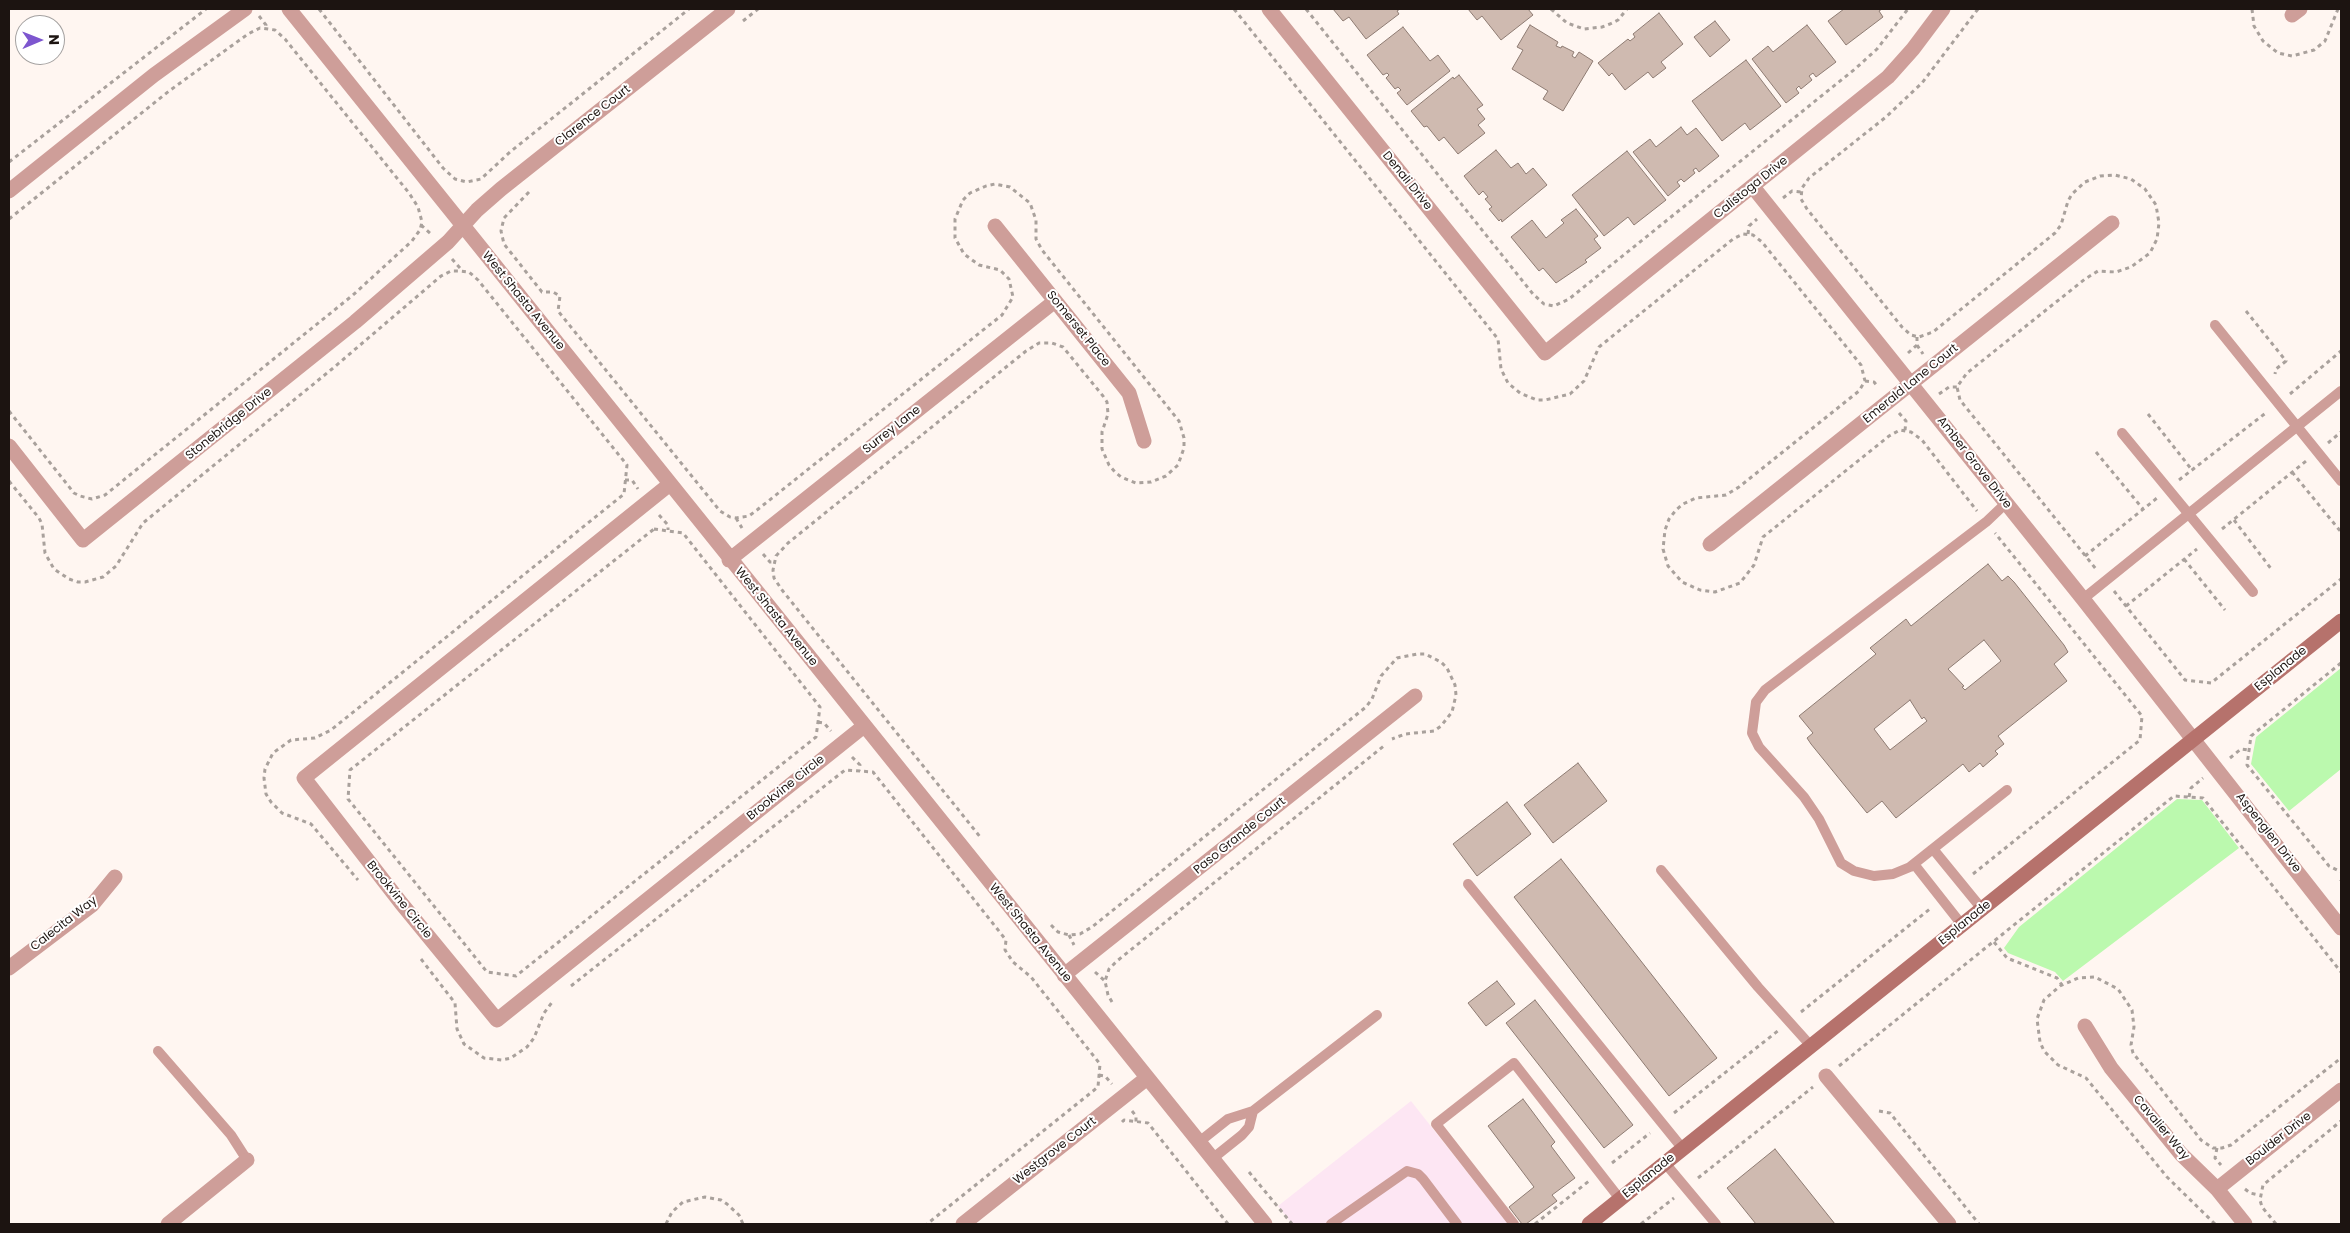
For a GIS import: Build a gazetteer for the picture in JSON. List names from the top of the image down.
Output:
{
  "streets": {
    "main road": ["Esplanade"],
    "street": [
      "Clarence Court",
      "Denali Drive",
      "Calistoga Drive",
      "West Shasta Avenue",
      "Somerset Place",
      "Emerald Lane Court",
      "Stonebridge Drive",
      "Surrey Lane",
      "Amber Grove Drive",
      "Brookvine Circle",
      "Aspenglen Drive",
      "Paso Grande Court",
      "Calecita Way",
      "Cavalier Way",
      "Boulder Drive",
      "Westgrove Court"
    ]
  },
  "crossings": [
    ["Clarence Court", "West Shasta Avenue"],
    ["Clarence Court", "Stonebridge Drive"],
    ["Denali Drive", "Calistoga Drive"],
    ["Calistoga Drive", "Amber Grove Drive"],
    ["West Shasta Avenue", "Stonebridge Drive"],
    ["West Shasta Avenue", "Surrey Lane"],
    ["West Shasta Avenue", "Brookvine Circle"],
    ["West Shasta Avenue", "Paso Grande Court"],
    ["West Shasta Avenue", "Westgrove Court"],
    ["Somerset Place", "Surrey Lane"],
    ["Emerald Lane Court", "Amber Grove Drive"],
    ["Amber Grove Drive", "Esplanade"],
    ["Amber Grove Drive", "Aspenglen Drive"],
    ["Esplanade", "Aspenglen Drive"],
    ["Cavalier Way", "Boulder Drive"]
  ],
  "north": "right"
}
